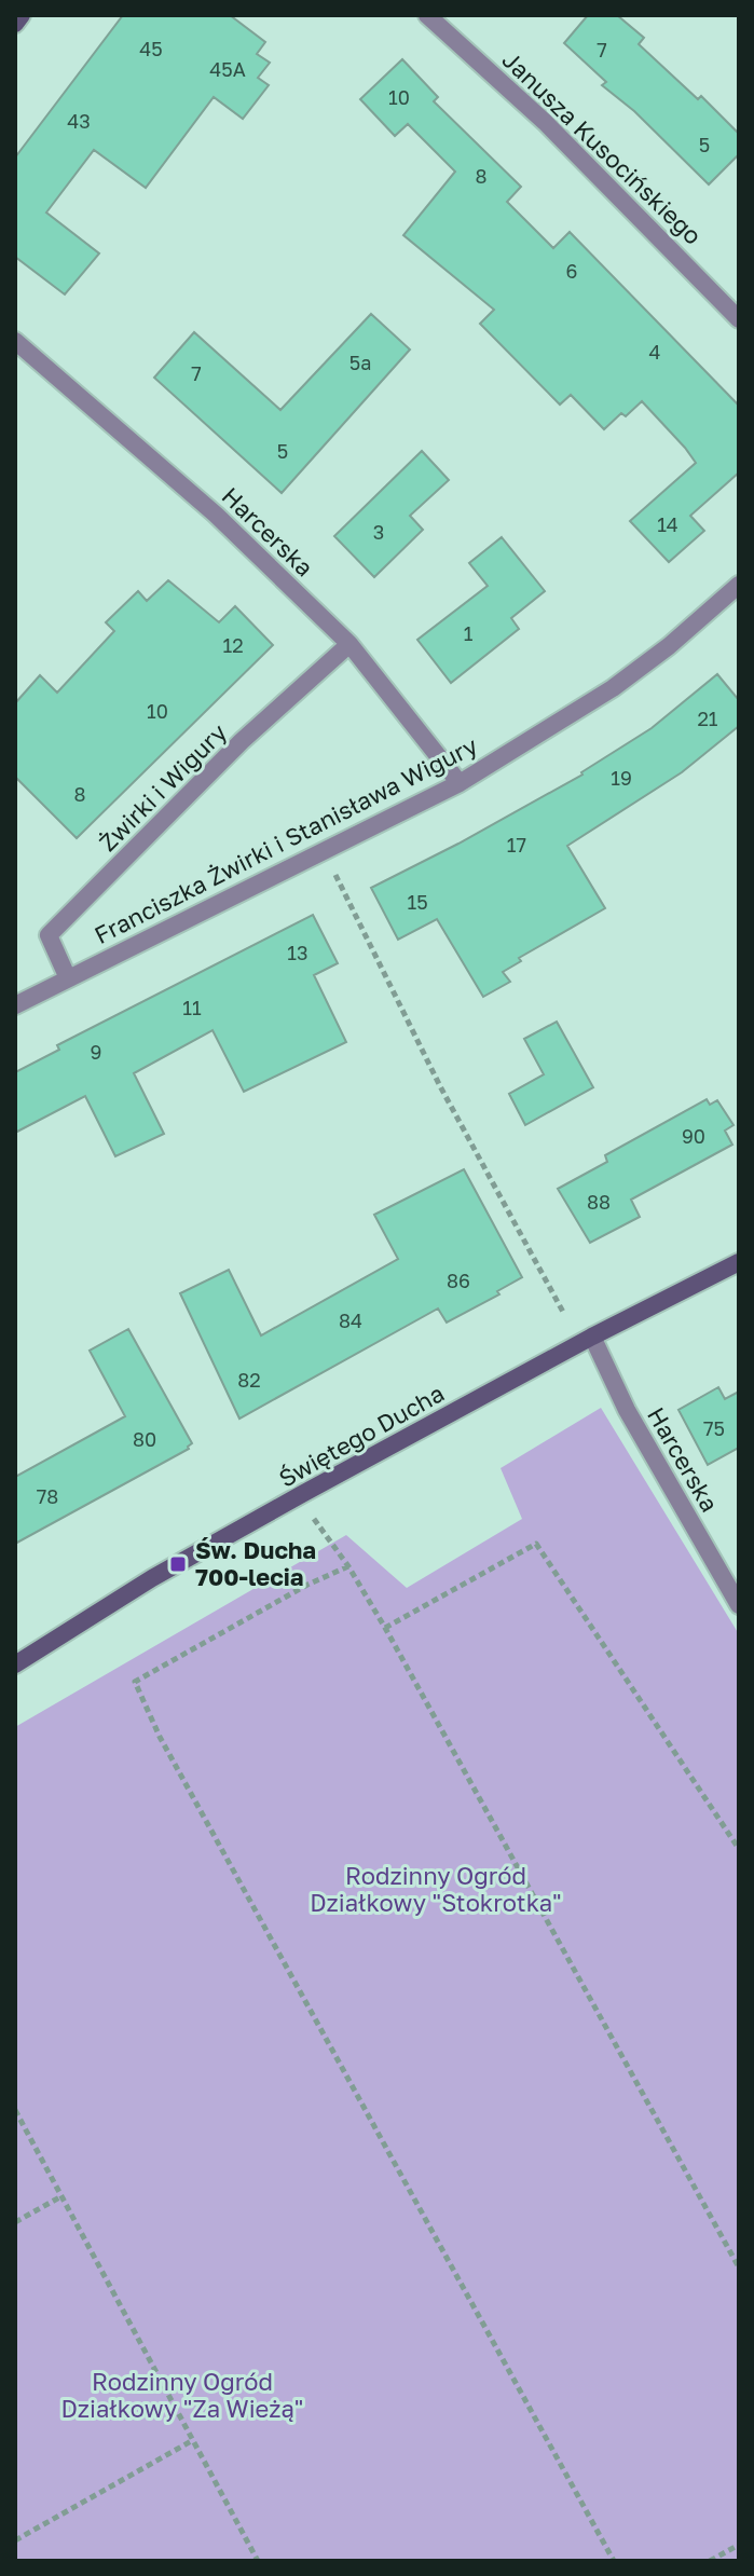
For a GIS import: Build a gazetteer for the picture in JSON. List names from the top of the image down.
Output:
{
  "streets": {
    "street": [
      "Janusza Kusocińskiego",
      "Harcerska",
      "Żwirki i Wigury",
      "Franciszka Żwirki i Stanisława Wigury",
      "Świętego Ducha"
    ]
  },
  "crossings": [
    ["Harcerska", "Żwirki i Wigury"],
    ["Harcerska", "Franciszka Żwirki i Stanisława Wigury"],
    ["Harcerska", "Świętego Ducha"],
    ["Żwirki i Wigury", "Franciszka Żwirki i Stanisława Wigury"]
  ],
  "parks": ["Rodzinny Ogród Działkowy \"Stokrotka\"", "Rodzinny Ogród Działkowy \"Za Wieżą\""],
  "places": {
    "transit": ["Św. Ducha 700-lecia"]
  },
  "house_numbers": [
    "45",
    "7",
    "45A",
    "10",
    "43",
    "5",
    "8",
    "6",
    "4",
    "5a",
    "7",
    "5",
    "14",
    "3",
    "1",
    "12",
    "10",
    "21",
    "19",
    "8",
    "17",
    "15",
    "13",
    "11",
    "9",
    "90",
    "88",
    "86",
    "84",
    "82",
    "75",
    "80",
    "78"
  ]
}
